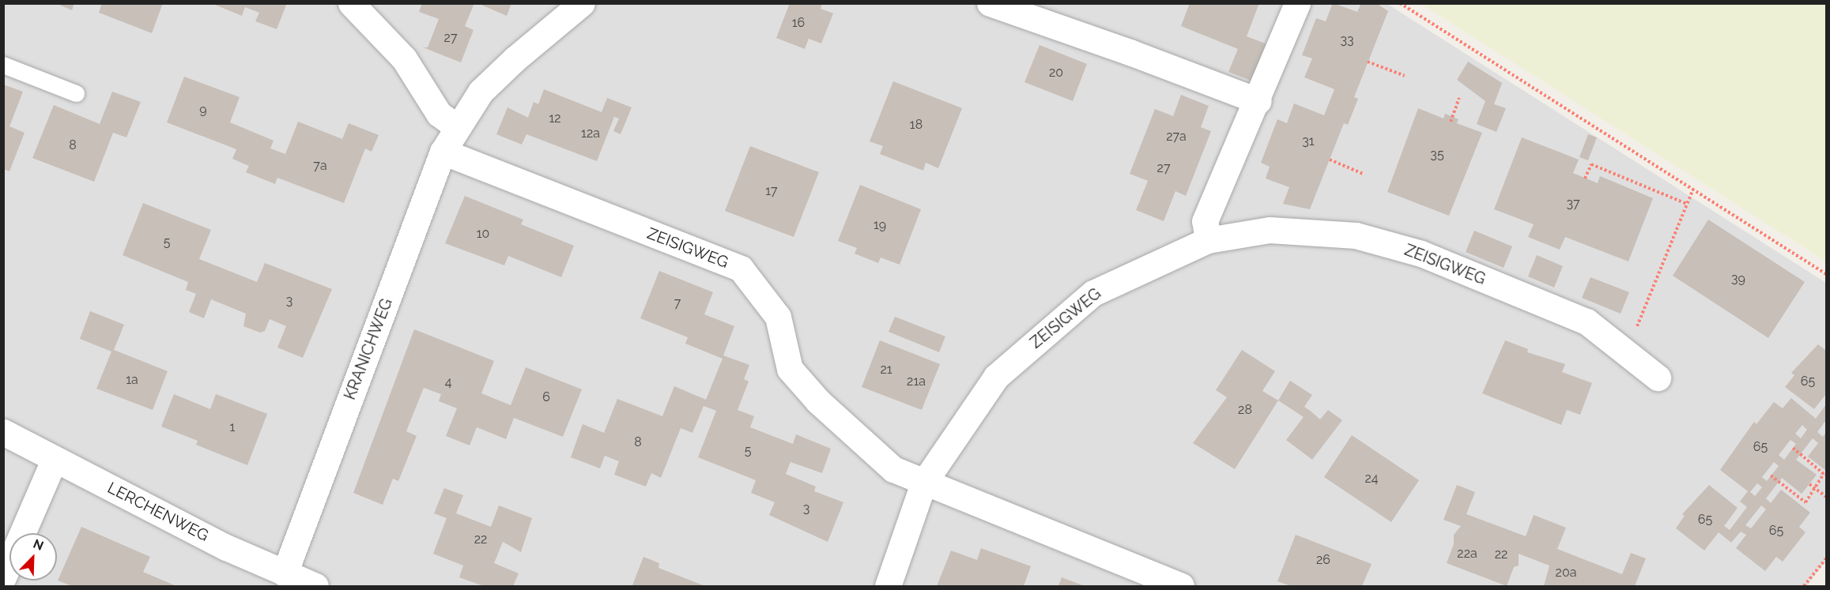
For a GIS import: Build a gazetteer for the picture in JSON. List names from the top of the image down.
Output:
{
  "streets": {
    "street": ["ZEISIGWEG", "KRANICHWEG", "LERCHENWEG"]
  },
  "crossings": [
    ["ZEISIGWEG", "KRANICHWEG"],
    ["KRANICHWEG", "LERCHENWEG"]
  ],
  "house_numbers": [
    "16",
    "27",
    "33",
    "20",
    "9",
    "12",
    "18",
    "12a",
    "27a",
    "31",
    "8",
    "35",
    "7a",
    "27",
    "17",
    "37",
    "19",
    "10",
    "5",
    "39",
    "3",
    "7",
    "21",
    "1a",
    "21a",
    "65",
    "4",
    "6",
    "28",
    "1",
    "8",
    "65",
    "5",
    "24",
    "3",
    "65",
    "65",
    "22",
    "22a",
    "22",
    "26",
    "20a"
  ],
  "north": "top right"
}
